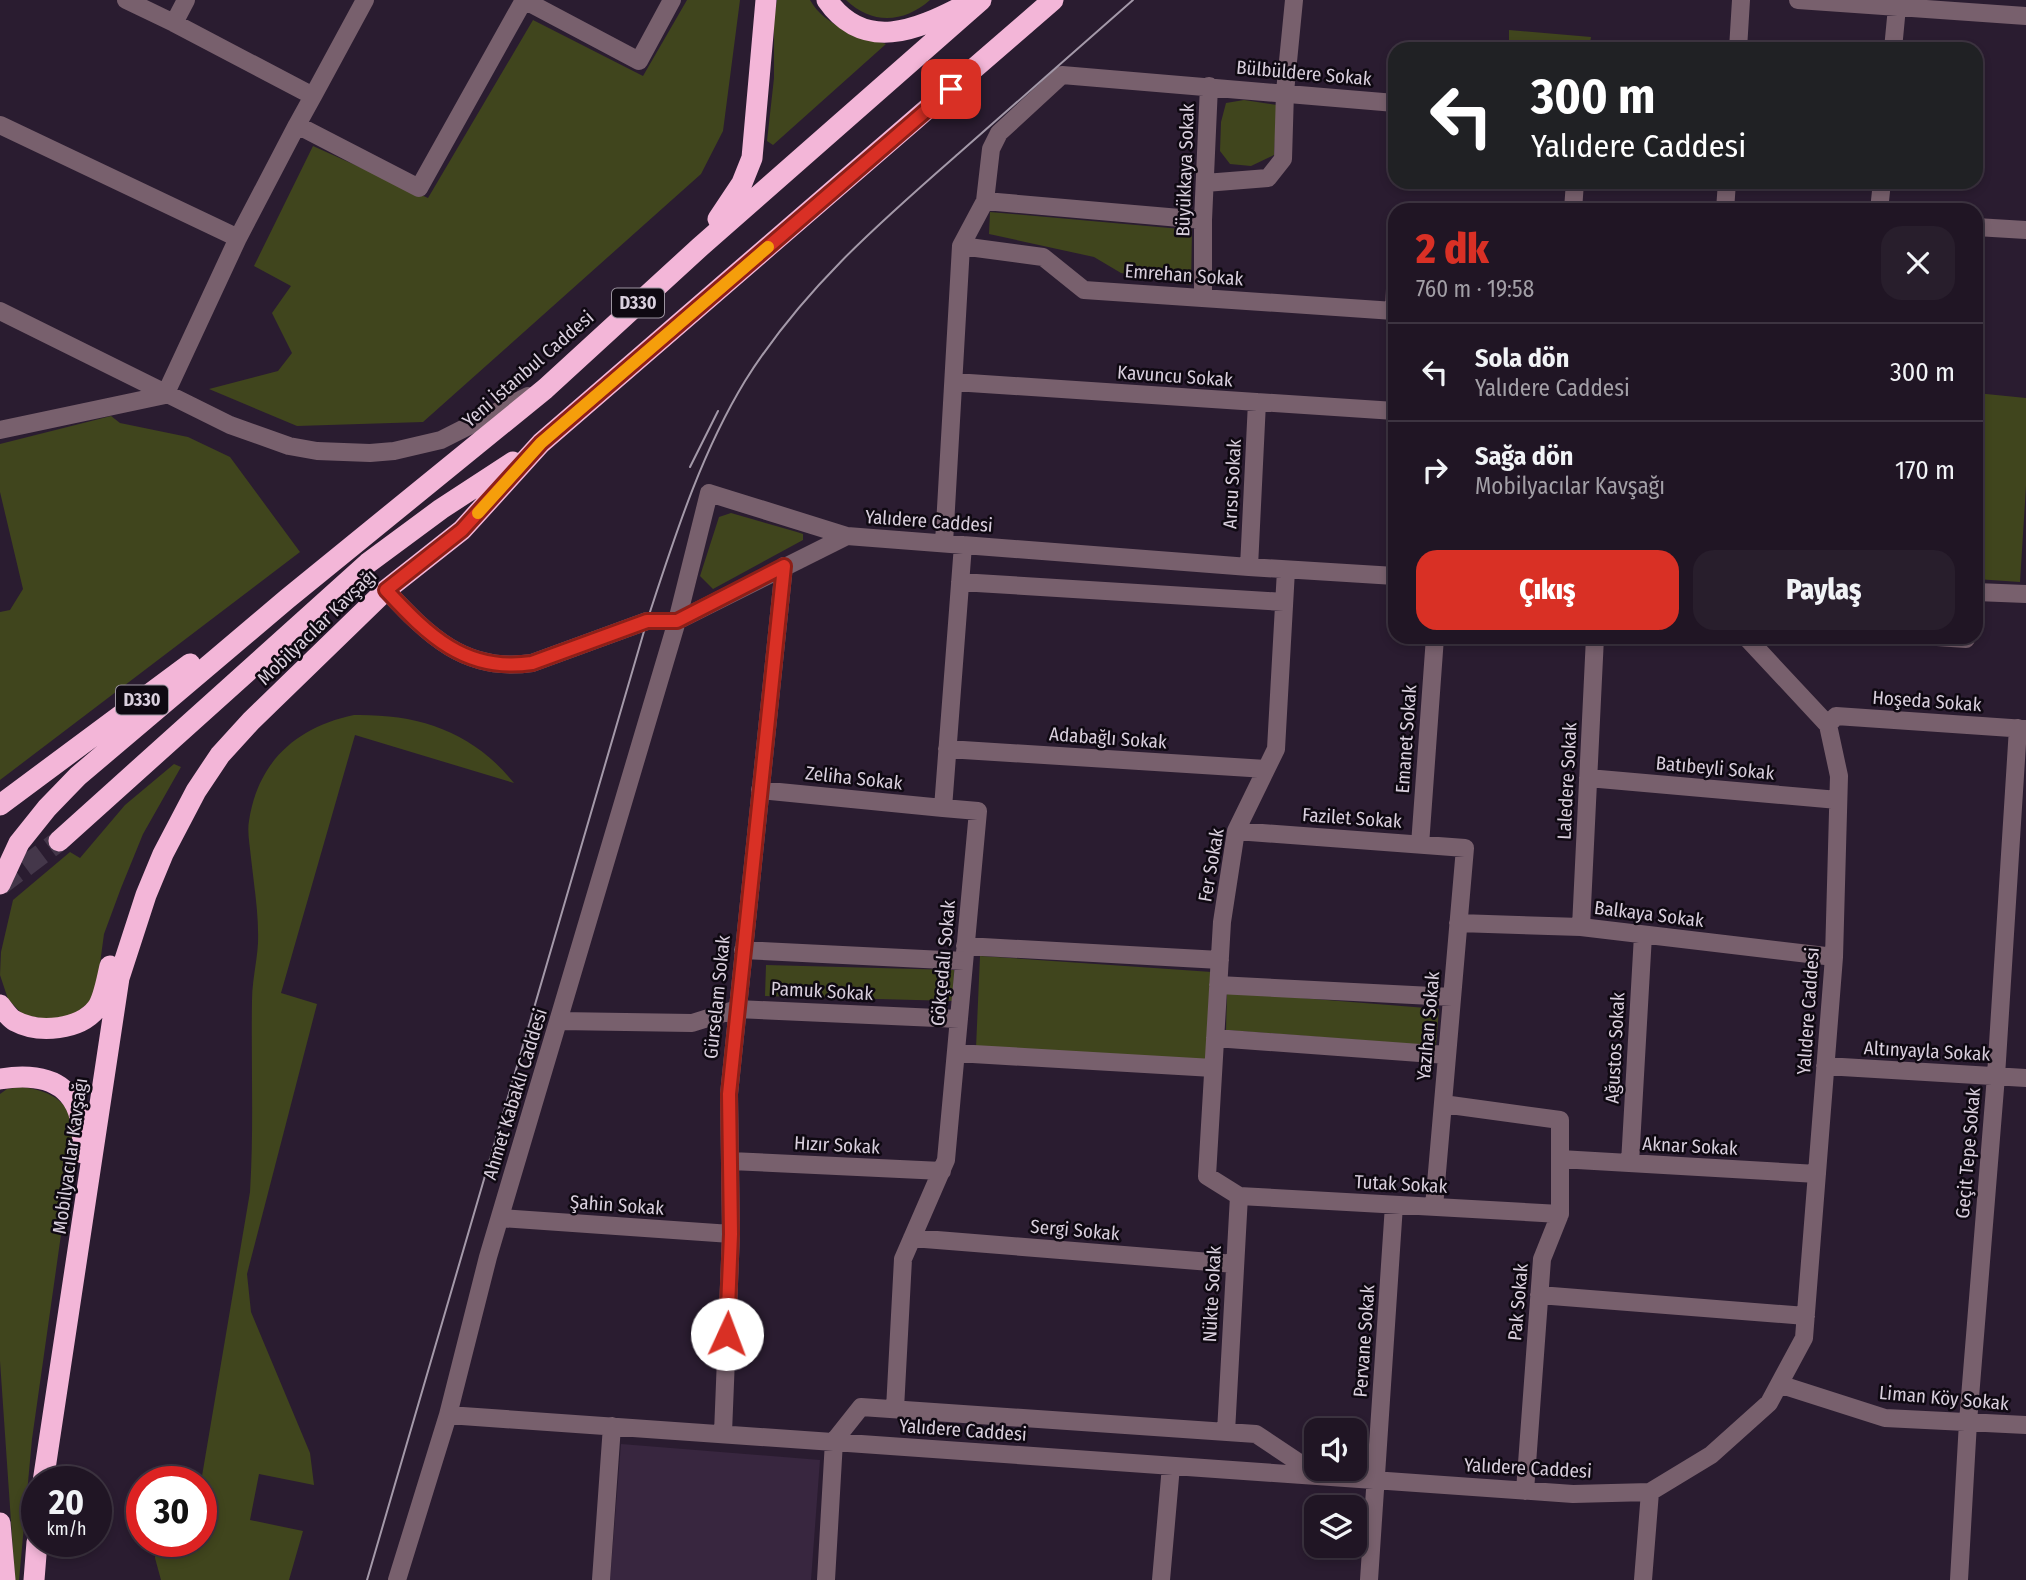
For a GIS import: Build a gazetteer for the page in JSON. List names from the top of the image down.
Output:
{
  "streets": {
    "highway": ["D330", "Yeni İstanbul Caddesi", "Mobilyacılar Kavşağı"],
    "street": [
      "Bülbüldere Sokak",
      "Büyükkaya Sokak",
      "Emrehan Sokak",
      "Kavuncu Sokak",
      "Arısu Sokak",
      "Yalıdere Caddesi",
      "Hoşeda Sokak",
      "Adabağlı Sokak",
      "Emanet Sokak",
      "Batıbeyli Sokak",
      "Zeliha Sokak",
      "Laledere Sokak",
      "Fazilet Sokak",
      "Fer Sokak",
      "Balkaya Sokak",
      "Gökçedalı Sokak",
      "Pamuk Sokak",
      "Gürselam Sokak",
      "Yazıhan Sokak",
      "Ağustos Sokak",
      "Altınyayla Sokak",
      "Ahmet Kabaklı Caddesi",
      "Hızır Sokak",
      "Aknar Sokak",
      "Geçit Tepe Sokak",
      "Tutak Sokak",
      "Şahin Sokak",
      "Sergi Sokak",
      "Nükte Sokak",
      "Pak Sokak",
      "Pervane Sokak",
      "Liman Köy Sokak"
    ]
  },
  "crossings": [
    ["Bülbüldere Sokak", "Büyükkaya Sokak"],
    ["Büyükkaya Sokak", "Emrehan Sokak"],
    ["D330", "Yeni İstanbul Caddesi"],
    ["D330", "Mobilyacılar Kavşağı"],
    ["Kavuncu Sokak", "Arısu Sokak"],
    ["Arısu Sokak", "Yalıdere Caddesi"],
    ["Yalıdere Caddesi", "Mobilyacılar Kavşağı"],
    ["Yalıdere Caddesi", "Hoşeda Sokak"],
    ["Yalıdere Caddesi", "Batıbeyli Sokak"],
    ["Yalıdere Caddesi", "Fer Sokak"],
    ["Yalıdere Caddesi", "Balkaya Sokak"],
    ["Yalıdere Caddesi", "Gürselam Sokak"],
    ["Yalıdere Caddesi", "Altınyayla Sokak"],
    ["Yalıdere Caddesi", "Ahmet Kabaklı Caddesi"],
    ["Yalıdere Caddesi", "Aknar Sokak"],
    ["Yalıdere Caddesi", "Pak Sokak"],
    ["Yalıdere Caddesi", "Pervane Sokak"],
    ["Yalıdere Caddesi", "Liman Köy Sokak"],
    ["Hoşeda Sokak", "Geçit Tepe Sokak"],
    ["Adabağlı Sokak", "Fer Sokak"],
    ["Emanet Sokak", "Fazilet Sokak"],
    ["Batıbeyli Sokak", "Laledere Sokak"],
    ["Zeliha Sokak", "Gökçedalı Sokak"],
    ["Zeliha Sokak", "Gürselam Sokak"],
    ["Laledere Sokak", "Balkaya Sokak"],
    ["Fazilet Sokak", "Fer Sokak"],
    ["Fazilet Sokak", "Yazıhan Sokak"],
    ["Fer Sokak", "Tutak Sokak"],
    ["Fer Sokak", "Nükte Sokak"],
    ["Balkaya Sokak", "Yazıhan Sokak"],
    ["Balkaya Sokak", "Ağustos Sokak"],
    ["Gökçedalı Sokak", "Pamuk Sokak"],
    ["Gökçedalı Sokak", "Hızır Sokak"],
    ["Gökçedalı Sokak", "Sergi Sokak"],
    ["Pamuk Sokak", "Gürselam Sokak"],
    ["Pamuk Sokak", "Ahmet Kabaklı Caddesi"],
    ["Gürselam Sokak", "Hızır Sokak"],
    ["Gürselam Sokak", "Şahin Sokak"],
    ["Yazıhan Sokak", "Tutak Sokak"],
    ["Yazıhan Sokak", "Pak Sokak"],
    ["Ağustos Sokak", "Aknar Sokak"],
    ["Altınyayla Sokak", "Geçit Tepe Sokak"],
    ["Ahmet Kabaklı Caddesi", "Şahin Sokak"],
    ["Aknar Sokak", "Pak Sokak"],
    ["Geçit Tepe Sokak", "Liman Köy Sokak"],
    ["Tutak Sokak", "Nükte Sokak"],
    ["Tutak Sokak", "Pak Sokak"],
    ["Tutak Sokak", "Pervane Sokak"],
    ["Sergi Sokak", "Nükte Sokak"]
  ],
  "page": {
    "turn": ["300 m", "Yalıdere Caddesi"],
    "heading": ["2 dk", "760 m · 19:58"],
    "list": [
      {
        "name": "Sola dön",
        "note": "Yalıdere Caddesi",
        "value": "300 m"
      },
      {
        "name": "Sağa dön",
        "note": "Mobilyacılar Kavşağı",
        "value": "170 m"
      }
    ],
    "buttons": ["Çıkış", "Paylaş"],
    "speed": "20 km/h",
    "limit": "30"
  }
}
